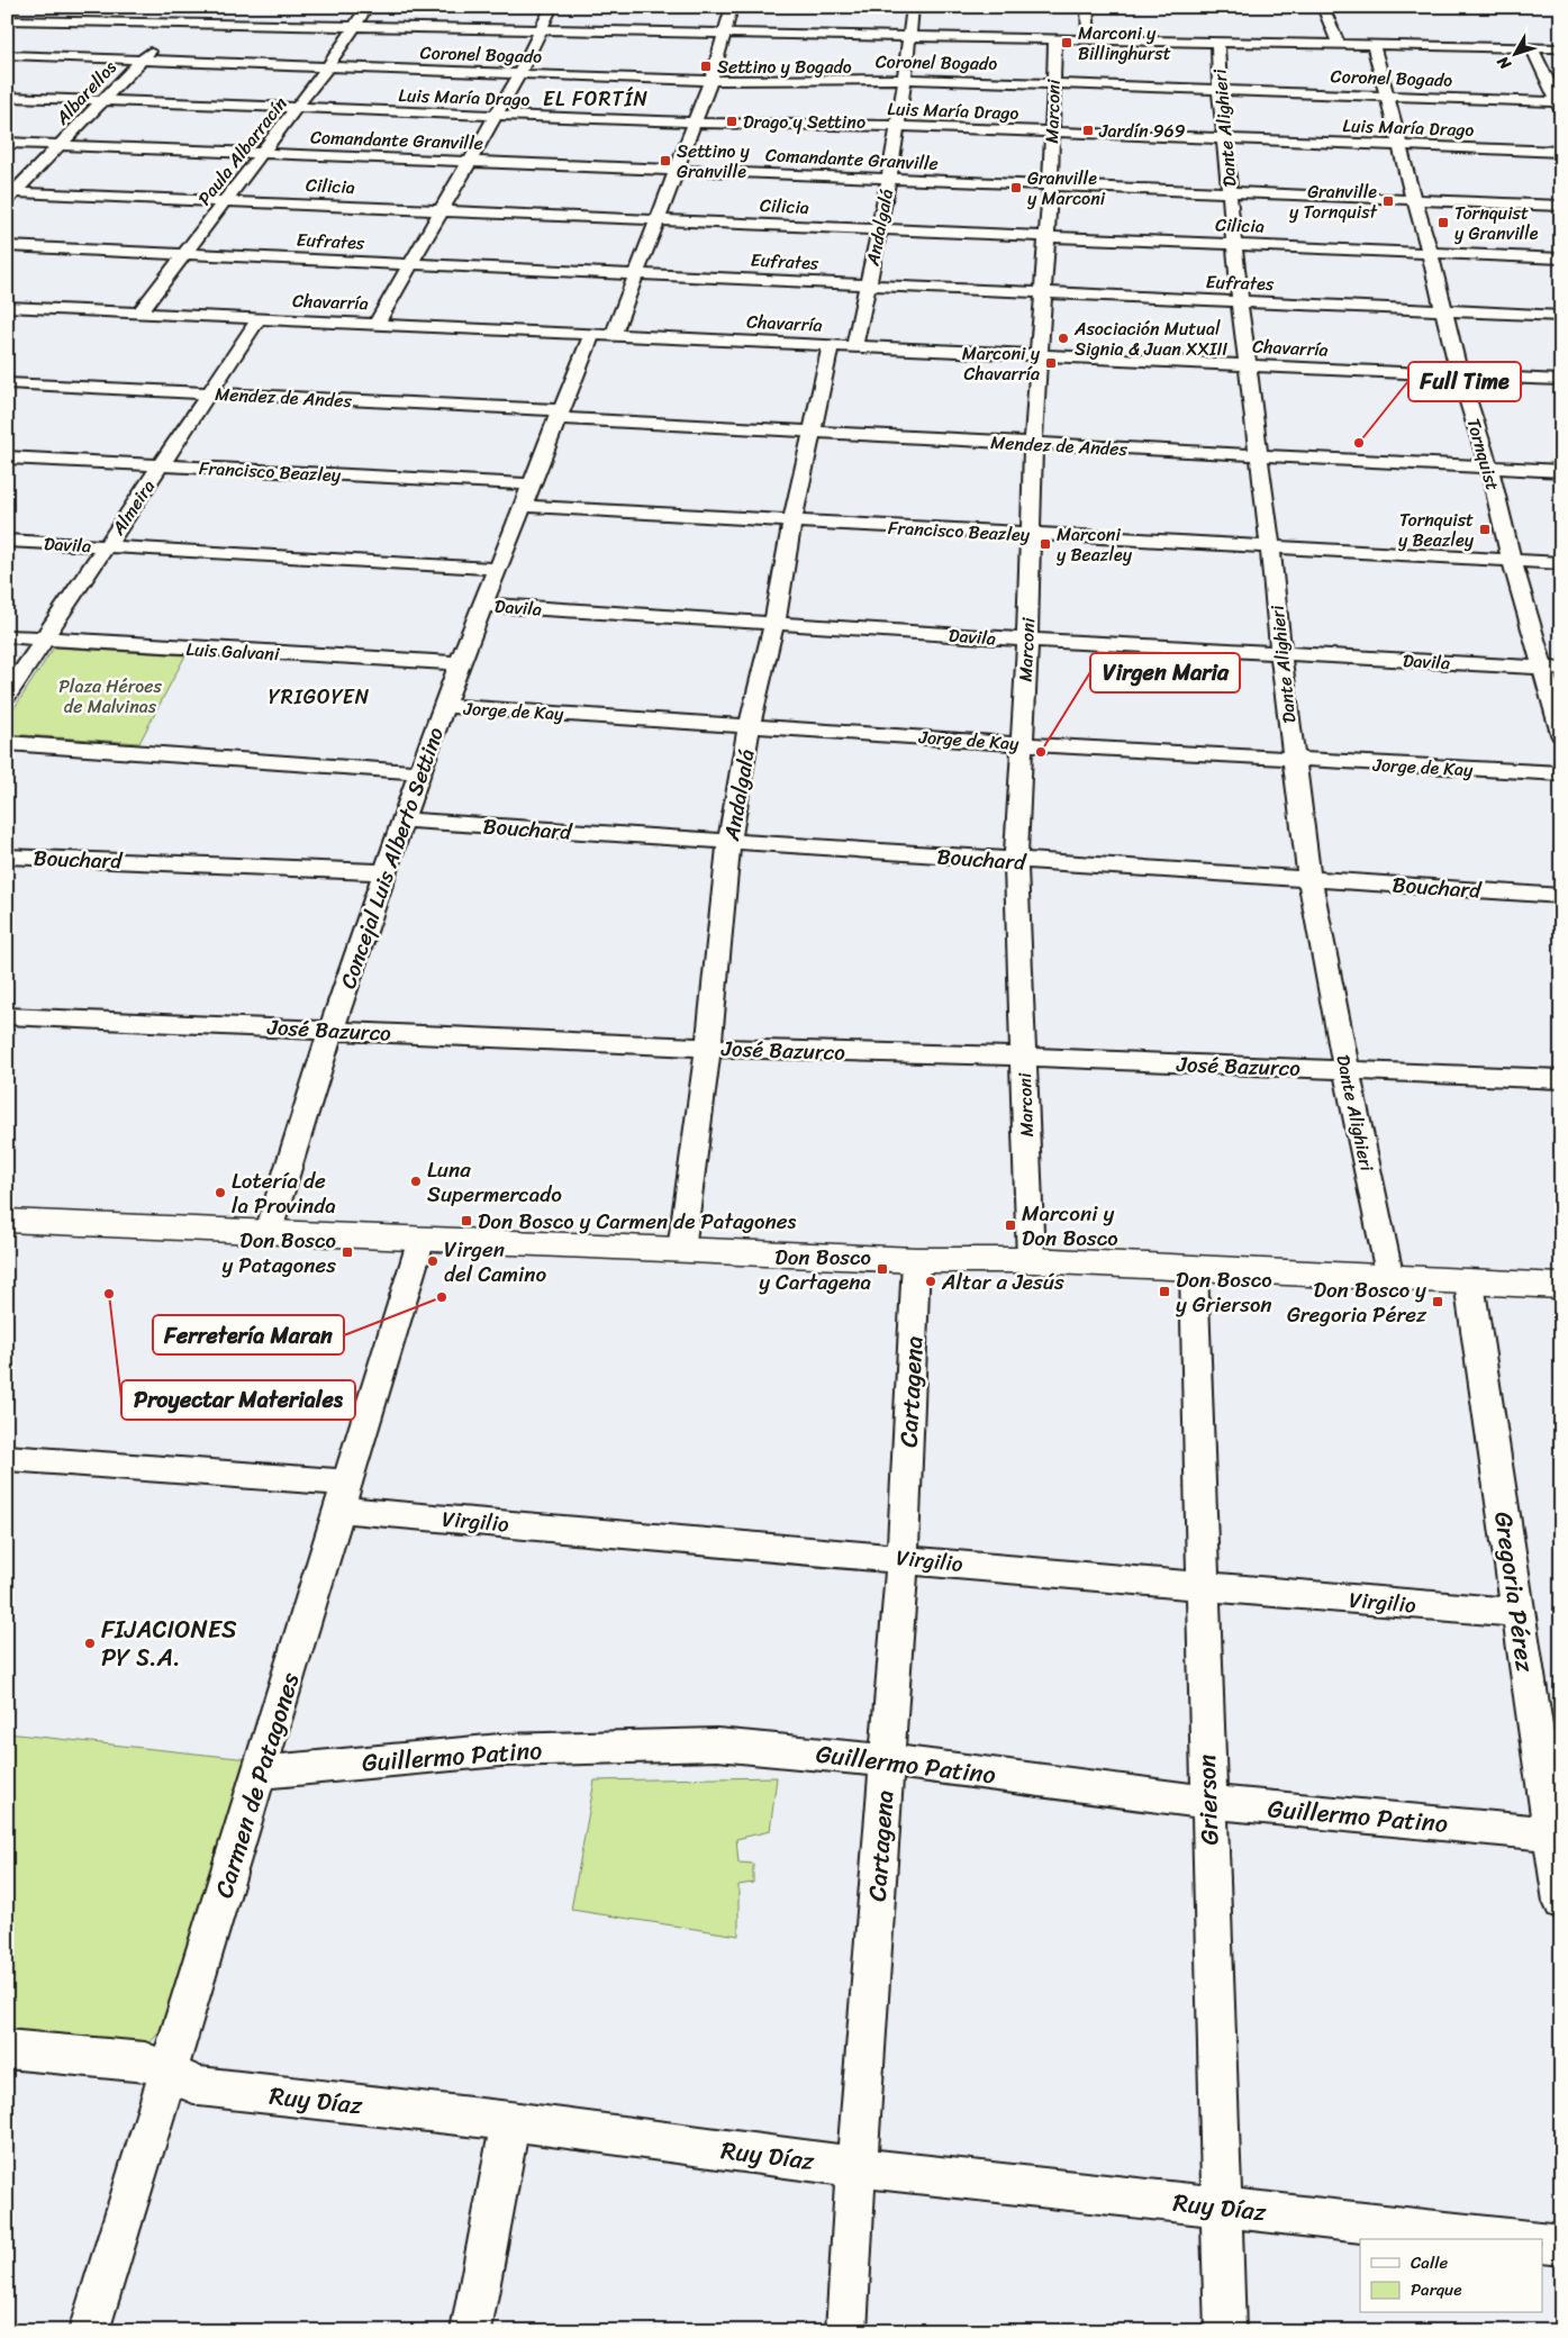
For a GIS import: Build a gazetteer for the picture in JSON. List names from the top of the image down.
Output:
{
  "streets": {
    "street": [
      "Coronel Bogado",
      "Albarellos",
      "Luis María Drago",
      "Marconi",
      "Dante Alighieri",
      "Comandante Granville",
      "Paula Albarracín",
      "Cilicia",
      "Andalgalá",
      "Eufrates",
      "Chavarría",
      "Mendez de Andes",
      "Tornquist",
      "Francisco Beazley",
      "Almeira",
      "Davila",
      "Luis Galvani",
      "Jorge de Kay",
      "Bouchard",
      "Concejal Luis Alberto Settino",
      "José Bazurco",
      "Cartagena",
      "Virgilio",
      "Gregoria Pérez",
      "Guillermo Patino",
      "Carmen de Patagones",
      "Grierson",
      "Ruy Díaz"
    ]
  },
  "crossings": [
    ["Coronel Bogado", "Albarellos"],
    ["Coronel Bogado", "Marconi"],
    ["Coronel Bogado", "Dante Alighieri"],
    ["Coronel Bogado", "Paula Albarracín"],
    ["Coronel Bogado", "Andalgalá"],
    ["Coronel Bogado", "Tornquist"],
    ["Coronel Bogado", "Concejal Luis Alberto Settino"],
    ["Albarellos", "Luis María Drago"],
    ["Albarellos", "Comandante Granville"],
    ["Albarellos", "Cilicia"],
    ["Luis María Drago", "Marconi"],
    ["Luis María Drago", "Dante Alighieri"],
    ["Luis María Drago", "Paula Albarracín"],
    ["Luis María Drago", "Andalgalá"],
    ["Luis María Drago", "Tornquist"],
    ["Luis María Drago", "Concejal Luis Alberto Settino"],
    ["Marconi", "Comandante Granville"],
    ["Marconi", "Cilicia"],
    ["Marconi", "Eufrates"],
    ["Marconi", "Chavarría"],
    ["Marconi", "Mendez de Andes"],
    ["Marconi", "Francisco Beazley"],
    ["Marconi", "Davila"],
    ["Marconi", "Jorge de Kay"],
    ["Marconi", "Bouchard"],
    ["Marconi", "José Bazurco"],
    ["Dante Alighieri", "Comandante Granville"],
    ["Dante Alighieri", "Cilicia"],
    ["Dante Alighieri", "Eufrates"],
    ["Dante Alighieri", "Chavarría"],
    ["Dante Alighieri", "Mendez de Andes"],
    ["Dante Alighieri", "Francisco Beazley"],
    ["Dante Alighieri", "Davila"],
    ["Dante Alighieri", "Jorge de Kay"],
    ["Dante Alighieri", "Bouchard"],
    ["Dante Alighieri", "José Bazurco"],
    ["Comandante Granville", "Paula Albarracín"],
    ["Comandante Granville", "Andalgalá"],
    ["Comandante Granville", "Tornquist"],
    ["Comandante Granville", "Concejal Luis Alberto Settino"],
    ["Paula Albarracín", "Cilicia"],
    ["Paula Albarracín", "Eufrates"],
    ["Paula Albarracín", "Chavarría"],
    ["Cilicia", "Andalgalá"],
    ["Cilicia", "Tornquist"],
    ["Cilicia", "Concejal Luis Alberto Settino"],
    ["Andalgalá", "Eufrates"],
    ["Andalgalá", "Chavarría"],
    ["Andalgalá", "Mendez de Andes"],
    ["Andalgalá", "Francisco Beazley"],
    ["Andalgalá", "Davila"],
    ["Andalgalá", "Jorge de Kay"],
    ["Andalgalá", "Bouchard"],
    ["Andalgalá", "José Bazurco"],
    ["Eufrates", "Tornquist"],
    ["Eufrates", "Concejal Luis Alberto Settino"],
    ["Chavarría", "Tornquist"],
    ["Chavarría", "Almeira"],
    ["Chavarría", "Concejal Luis Alberto Settino"],
    ["Mendez de Andes", "Tornquist"],
    ["Mendez de Andes", "Almeira"],
    ["Mendez de Andes", "Concejal Luis Alberto Settino"],
    ["Tornquist", "Francisco Beazley"],
    ["Tornquist", "Davila"],
    ["Francisco Beazley", "Almeira"],
    ["Francisco Beazley", "Concejal Luis Alberto Settino"],
    ["Almeira", "Davila"],
    ["Almeira", "Luis Galvani"],
    ["Davila", "Concejal Luis Alberto Settino"],
    ["Luis Galvani", "Concejal Luis Alberto Settino"],
    ["Jorge de Kay", "Concejal Luis Alberto Settino"],
    ["Bouchard", "Concejal Luis Alberto Settino"],
    ["Concejal Luis Alberto Settino", "José Bazurco"],
    ["Cartagena", "Virgilio"],
    ["Cartagena", "Guillermo Patino"],
    ["Cartagena", "Ruy Díaz"],
    ["Virgilio", "Gregoria Pérez"],
    ["Virgilio", "Carmen de Patagones"],
    ["Virgilio", "Grierson"],
    ["Gregoria Pérez", "Guillermo Patino"],
    ["Guillermo Patino", "Carmen de Patagones"],
    ["Guillermo Patino", "Grierson"],
    ["Carmen de Patagones", "Ruy Díaz"],
    ["Grierson", "Ruy Díaz"]
  ],
  "districts": ["EL FORTÍN", "YRIGOYEN"],
  "parks": ["Plaza Héroes de Malvinas"],
  "places": {
    "transit": [
      "Marconi y Billinghurst",
      "Settino y Bogado",
      "Drago y Settino",
      "Jardín 969",
      "Settino y Granville",
      "Granville y Marconi",
      "Granville y Tornquist",
      "Tornquist y Granville",
      "Marconi y Chavarría",
      "Tornquist y Beazley",
      "Marconi y Beazley",
      "Don Bosco y Carmen de Patagones",
      "Marconi y Don Bosco",
      "Don Bosco y Patagones",
      "Don Bosco y Cartagena",
      "Don Bosco y Grierson",
      "Don Bosco y Gregoria Pérez"
    ],
    "other": [
      "Asociación Mutual Signia & Juan XXIII",
      "Full Time",
      "Virgen Maria",
      "Luna Supermercado",
      "Lotería de la Provinda",
      "Virgen del Camino",
      "Altar a Jesús",
      "Proyectar Materiales",
      "Ferretería Maran",
      "FIJACIONES PY S.A."
    ]
  },
  "legend": ["Calle", "Parque"],
  "north": "bottom left"
}
